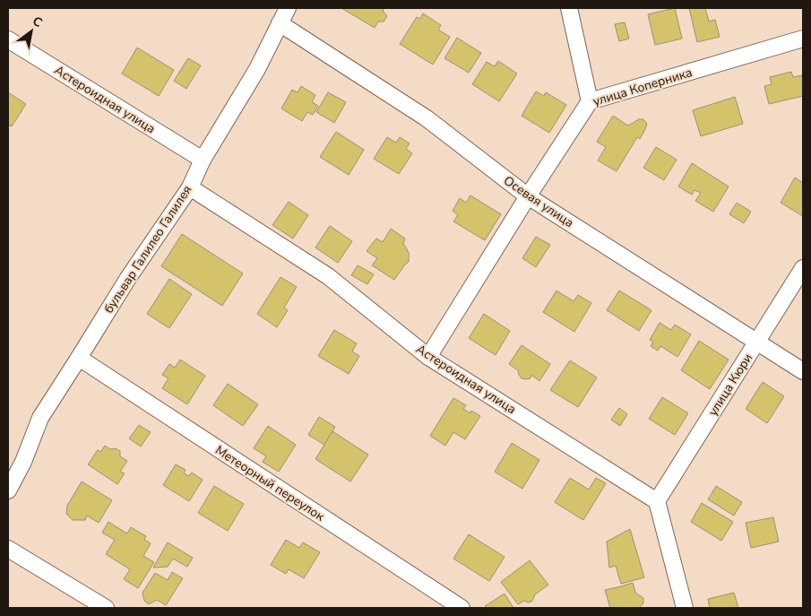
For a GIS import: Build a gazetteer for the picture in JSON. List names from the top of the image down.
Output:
{
  "streets": {
    "street": [
      "улица Коперника",
      "Астероидная улица",
      "Осевая улица",
      "бульвар Галилео Галилея",
      "улица Кюри",
      "Метеорный переулок"
    ]
  },
  "crossings": [
    ["улица Коперника", "Астероидная улица"],
    ["улица Коперника", "Осевая улица"],
    ["Астероидная улица", "бульвар Галилео Галилея"],
    ["Астероидная улица", "улица Кюри"],
    ["Осевая улица", "бульвар Галилео Галилея"],
    ["Осевая улица", "улица Кюри"],
    ["бульвар Галилео Галилея", "Метеорный переулок"]
  ],
  "north": "top right"
}
